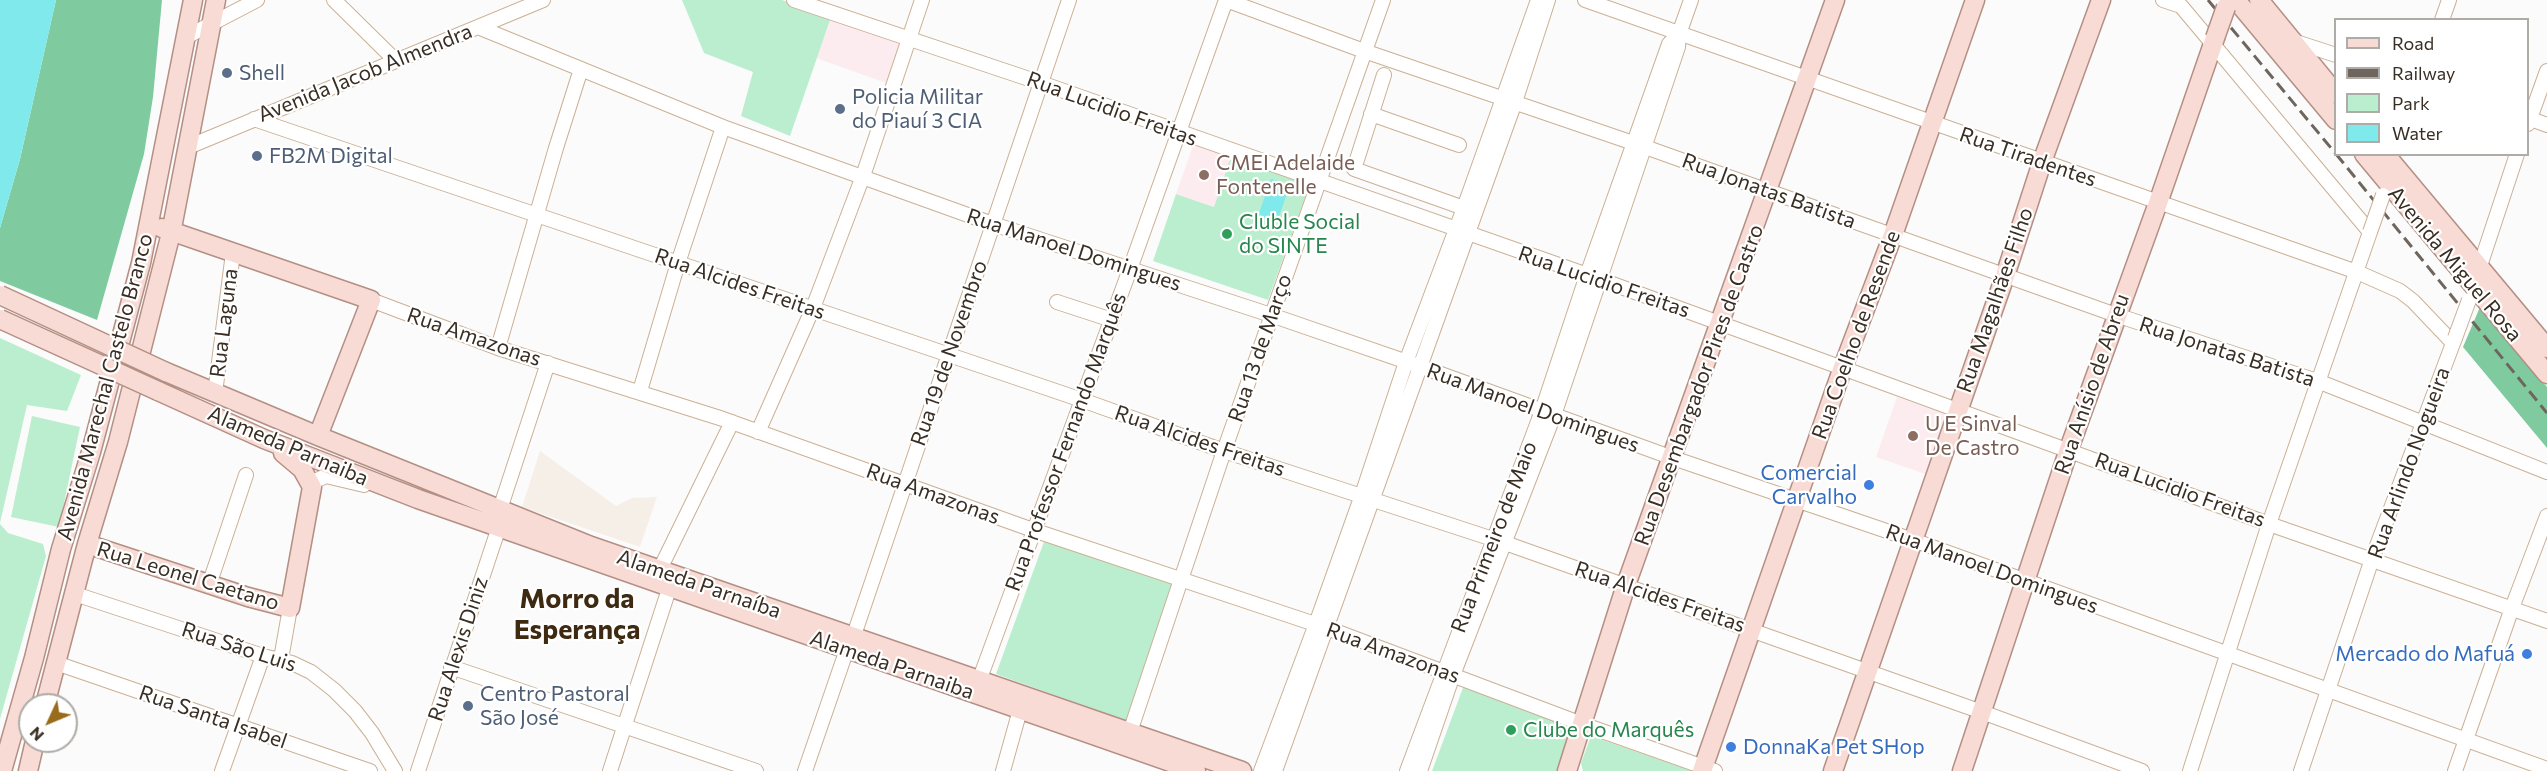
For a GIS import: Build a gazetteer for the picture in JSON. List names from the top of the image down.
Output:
{
  "streets": {
    "main road": [
      "Avenida Miguel Rosa",
      "Rua Magalhães Filho",
      "Rua Coelho de Resende",
      "Rua Amazonas",
      "Rua Anísio de Abreu",
      "Rua Desembargador Pires de Castro",
      "Avenida Marechal Castelo Branco",
      "Alameda Parnaiba",
      "Rua Leonel Caetano",
      "Alameda Parnaíba"
    ],
    "street": [
      "Avenida Jacob Almendra",
      "Rua Lucidio Freitas",
      "Rua Tiradentes",
      "Rua Jonatas Batista",
      "Rua Manoel Domingues",
      "Rua Alcides Freitas",
      "Rua Laguna",
      "Rua 13 de Março",
      "Rua 19 de Novembro",
      "Rua Professor Fernando Marquês",
      "Rua Arlindo Nogueira",
      "Rua Primeiro de Maio",
      "Rua São Luis",
      "Rua Alexis Diniz",
      "Rua Santa Isabel"
    ]
  },
  "crossings": [
    ["Avenida Jacob Almendra", "Rua Manoel Domingues"],
    ["Avenida Jacob Almendra", "Rua Alcides Freitas"],
    ["Avenida Jacob Almendra", "Avenida Marechal Castelo Branco"],
    ["Rua Lucidio Freitas", "Rua Magalhães Filho"],
    ["Rua Lucidio Freitas", "Rua Coelho de Resende"],
    ["Rua Lucidio Freitas", "Rua 13 de Março"],
    ["Rua Lucidio Freitas", "Rua 19 de Novembro"],
    ["Rua Lucidio Freitas", "Rua Anísio de Abreu"],
    ["Rua Lucidio Freitas", "Rua Desembargador Pires de Castro"],
    ["Rua Lucidio Freitas", "Rua Professor Fernando Marquês"],
    ["Rua Lucidio Freitas", "Rua Arlindo Nogueira"],
    ["Rua Lucidio Freitas", "Rua Primeiro de Maio"],
    ["Rua Tiradentes", "Rua Magalhães Filho"],
    ["Rua Tiradentes", "Rua Coelho de Resende"],
    ["Rua Tiradentes", "Rua Anísio de Abreu"],
    ["Rua Tiradentes", "Rua Desembargador Pires de Castro"],
    ["Rua Tiradentes", "Rua Arlindo Nogueira"],
    ["Rua Tiradentes", "Rua Primeiro de Maio"],
    ["Rua Jonatas Batista", "Rua Magalhães Filho"],
    ["Rua Jonatas Batista", "Rua Coelho de Resende"],
    ["Rua Jonatas Batista", "Rua 13 de Março"],
    ["Rua Jonatas Batista", "Rua Anísio de Abreu"],
    ["Rua Jonatas Batista", "Rua Desembargador Pires de Castro"],
    ["Rua Jonatas Batista", "Rua Professor Fernando Marquês"],
    ["Rua Jonatas Batista", "Rua Arlindo Nogueira"],
    ["Rua Jonatas Batista", "Rua Primeiro de Maio"],
    ["Rua Manoel Domingues", "Rua Magalhães Filho"],
    ["Rua Manoel Domingues", "Rua Coelho de Resende"],
    ["Rua Manoel Domingues", "Rua 13 de Março"],
    ["Rua Manoel Domingues", "Rua 19 de Novembro"],
    ["Rua Manoel Domingues", "Rua Anísio de Abreu"],
    ["Rua Manoel Domingues", "Rua Desembargador Pires de Castro"],
    ["Rua Manoel Domingues", "Rua Professor Fernando Marquês"],
    ["Rua Manoel Domingues", "Rua Arlindo Nogueira"],
    ["Rua Manoel Domingues", "Rua Primeiro de Maio"],
    ["Avenida Miguel Rosa", "Rua Arlindo Nogueira"],
    ["Rua Alcides Freitas", "Rua Magalhães Filho"],
    ["Rua Alcides Freitas", "Rua Coelho de Resende"],
    ["Rua Alcides Freitas", "Rua 13 de Março"],
    ["Rua Alcides Freitas", "Rua 19 de Novembro"],
    ["Rua Alcides Freitas", "Rua Anísio de Abreu"],
    ["Rua Alcides Freitas", "Rua Desembargador Pires de Castro"],
    ["Rua Alcides Freitas", "Rua Professor Fernando Marquês"],
    ["Rua Alcides Freitas", "Rua Primeiro de Maio"],
    ["Rua Laguna", "Rua Amazonas"],
    ["Rua Laguna", "Alameda Parnaíba"],
    ["Rua Coelho de Resende", "Rua Amazonas"],
    ["Rua Amazonas", "Rua 13 de Março"],
    ["Rua Amazonas", "Rua 19 de Novembro"],
    ["Rua Amazonas", "Rua Desembargador Pires de Castro"],
    ["Rua Amazonas", "Avenida Marechal Castelo Branco"],
    ["Rua Amazonas", "Rua Professor Fernando Marquês"],
    ["Rua Amazonas", "Rua Primeiro de Maio"],
    ["Rua 13 de Março", "Alameda Parnaíba"],
    ["Rua 19 de Novembro", "Alameda Parnaiba"],
    ["Rua 19 de Novembro", "Alameda Parnaíba"],
    ["Avenida Marechal Castelo Branco", "Rua Leonel Caetano"],
    ["Avenida Marechal Castelo Branco", "Rua São Luis"],
    ["Avenida Marechal Castelo Branco", "Rua Santa Isabel"],
    ["Rua Professor Fernando Marquês", "Alameda Parnaíba"],
    ["Alameda Parnaiba", "Alameda Parnaíba"],
    ["Alameda Parnaiba", "Rua Alexis Diniz"]
  ],
  "districts": ["Morro da Esperança"],
  "places": [
    "Shell",
    "Policia Militar do Piauí 3 CIA",
    "FB2M Digital",
    "CMEI Adelaide Fontenelle",
    "Cluble Social do SINTE",
    "U E Sinval De Castro",
    "Comercial Carvalho",
    "Mercado do Mafuá",
    "Centro Pastoral São José",
    "Clube do Marquês",
    "DonnaKa Pet SHop"
  ],
  "legend": [
    "Road",
    "Railway",
    "Park",
    "Water"
  ],
  "north": "bottom left"
}
